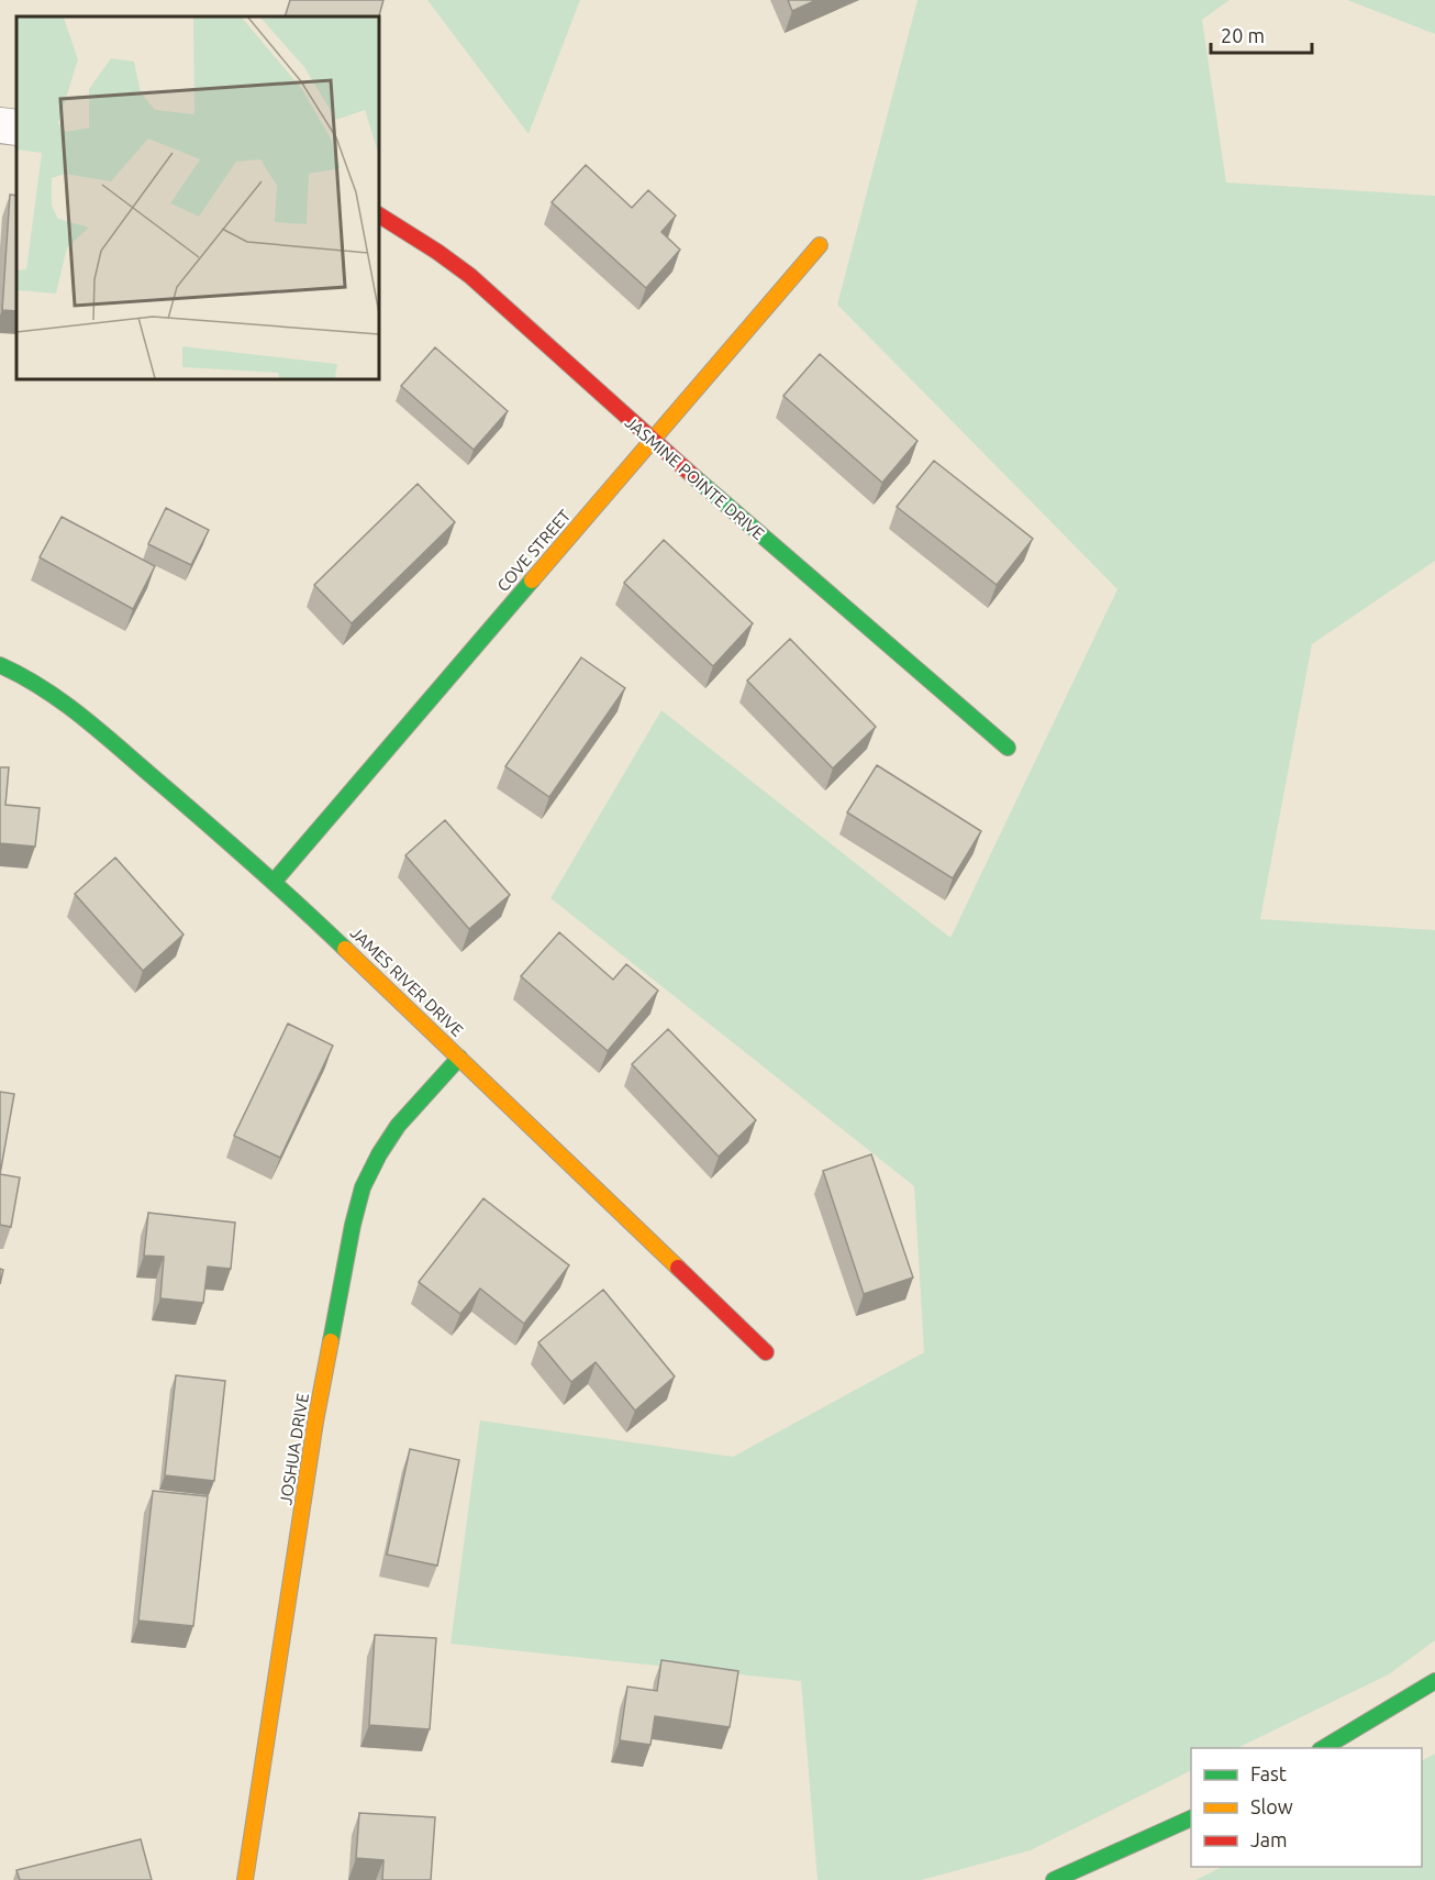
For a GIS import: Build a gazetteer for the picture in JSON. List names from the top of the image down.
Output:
{
  "streets": {
    "street": [
      "JASMINE POINTE DRIVE",
      "COVE STREET",
      "JAMES RIVER DRIVE",
      "JOSHUA DRIVE"
    ]
  },
  "crossings": [
    ["JASMINE POINTE DRIVE", "COVE STREET"],
    ["COVE STREET", "JAMES RIVER DRIVE"],
    ["JAMES RIVER DRIVE", "JOSHUA DRIVE"]
  ],
  "legend": ["Fast", "Slow", "Jam"],
  "scale_bar": "20 m"
}
